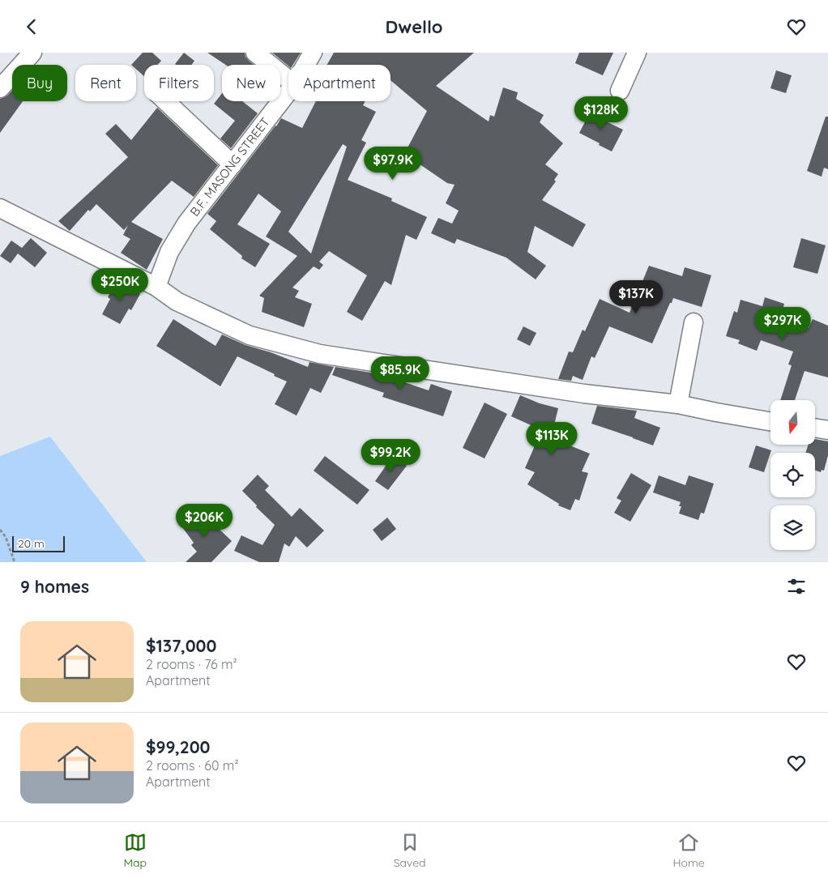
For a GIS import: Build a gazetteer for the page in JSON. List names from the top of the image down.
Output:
{
  "streets": {
    "street": ["B.F. MASONG STREET"]
  },
  "scale_bar": "20 m",
  "north": "bottom",
  "page": {
    "header": "Dwello",
    "chip": [
      "Buy",
      "Rent",
      "Filters",
      "New",
      "Apartment"
    ],
    "price": [
      "$128K",
      "$97.9K",
      "$250K",
      "$137K",
      "$297K",
      "$85.9K",
      "$113K",
      "$99.2K",
      "$206K"
    ],
    "scale": "20 m",
    "heading": "9 homes",
    "list": [
      {
        "name": "$137,000",
        "note": "2 rooms · 76 m² · Apartment"
      },
      {
        "name": "$99,200",
        "note": "2 rooms · 60 m² · Apartment"
      }
    ],
    "tabs": ["Map", "Saved", "Home"]
  }
}
